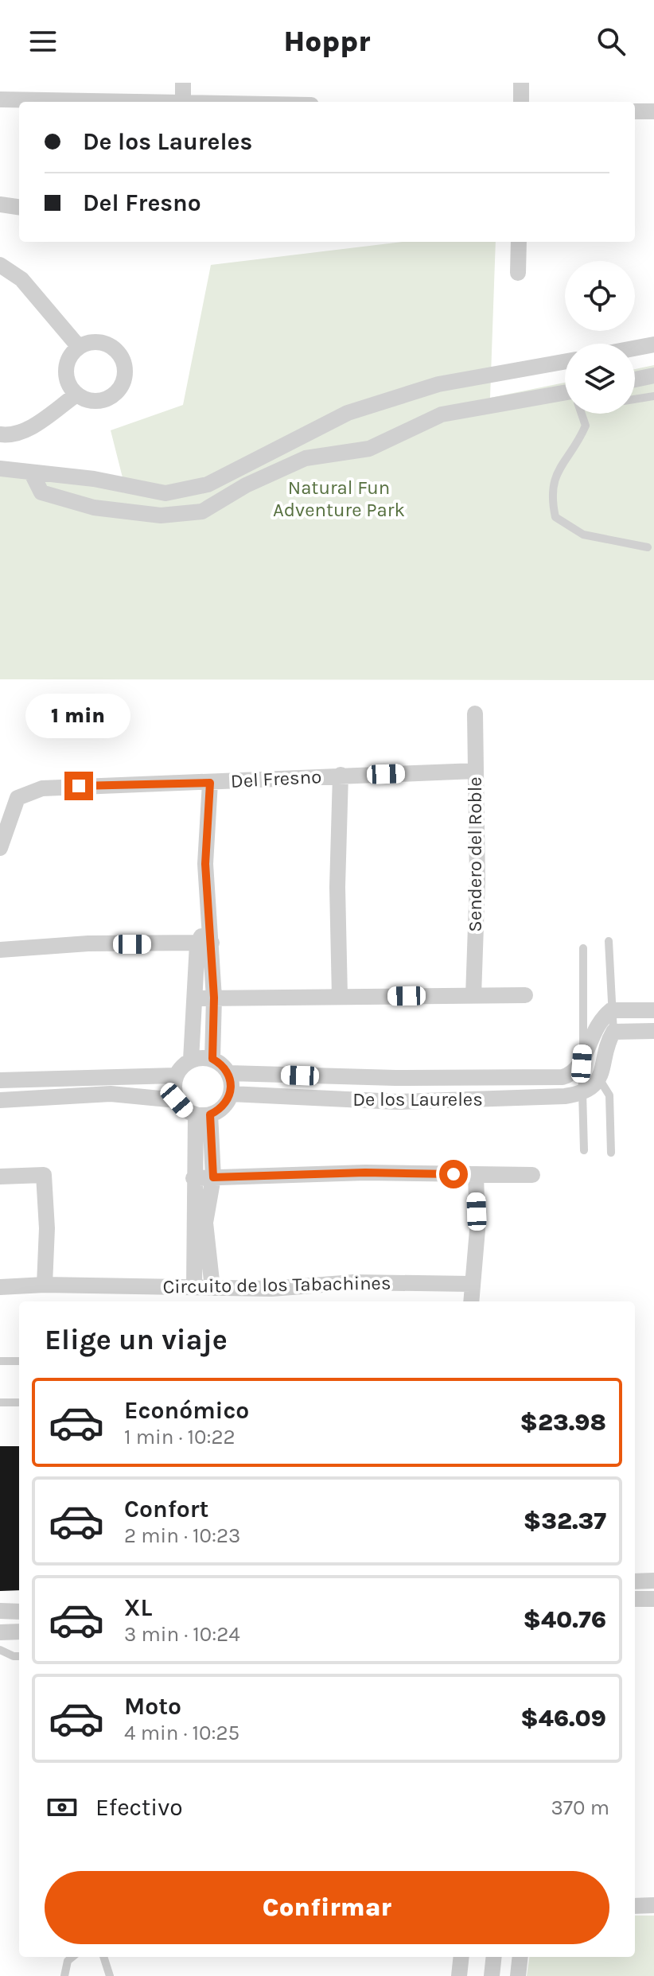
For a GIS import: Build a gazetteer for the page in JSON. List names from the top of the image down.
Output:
{
  "streets": {
    "street": [
      "Del Fresno",
      "Sendero del Roble",
      "De los Laureles",
      "Circuito de los Tabachines"
    ]
  },
  "crossings": [
    ["Del Fresno", "Sendero del Roble"]
  ],
  "parks": ["Natural Fun Adventure Park"],
  "page": {
    "header": "Hoppr",
    "banner": ["De los Laureles", "Del Fresno"],
    "bubble": "1 min",
    "heading": "Elige un viaje",
    "list": [
      {
        "name": "Económico",
        "note": "1 min · 10:22",
        "value": "$23.98"
      },
      {
        "name": "Confort",
        "note": "2 min · 10:23",
        "value": "$32.37"
      },
      {
        "name": "XL",
        "note": "3 min · 10:24",
        "value": "$40.76"
      },
      {
        "name": "Moto",
        "note": "4 min · 10:25",
        "value": "$46.09"
      }
    ],
    "pay": ["Efectivo", "370 m"],
    "buttons": "Confirmar"
  }
}
